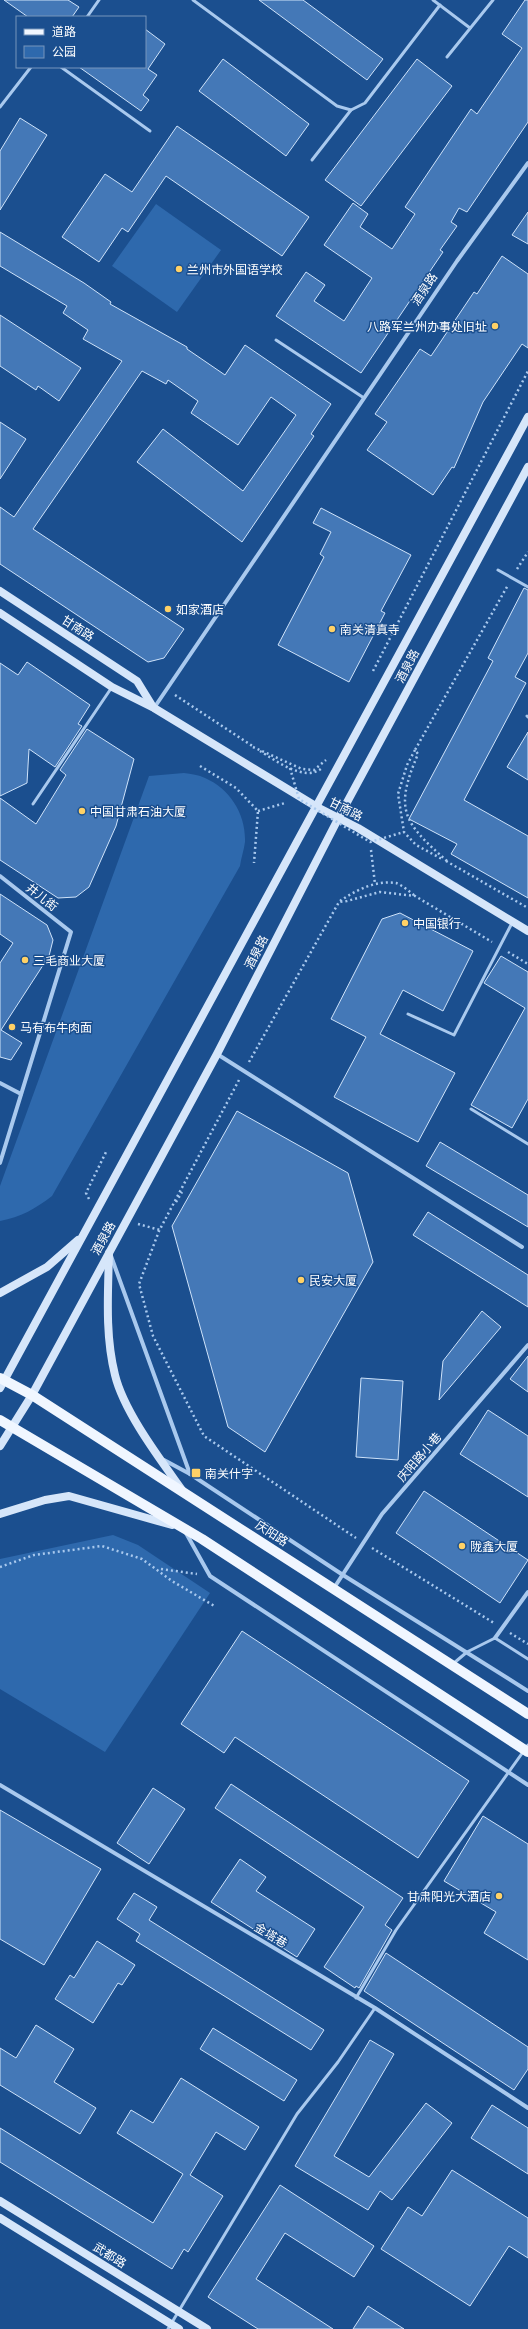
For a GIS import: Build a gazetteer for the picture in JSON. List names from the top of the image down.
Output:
{
  "streets": {
    "main road": [
      "酒泉路",
      "甘南路",
      "庆阳路",
      "武都路"
    ],
    "street": ["井儿街", "庆阳路小巷", "金塔巷"]
  },
  "crossings": [
    ["酒泉路", "甘南路"],
    ["酒泉路", "庆阳路"],
    ["庆阳路小巷", "庆阳路"]
  ],
  "places": {
    "other": [
      "兰州市外国语学校",
      "八路军兰州办事处旧址",
      "如家酒店",
      "南关清真寺",
      "中国甘肃石油大厦",
      "中国银行",
      "三毛商业大厦",
      "马有布牛肉面",
      "民安大厦",
      "陇鑫大厦",
      "甘肃阳光大酒店"
    ],
    "transit": ["南关什字"]
  },
  "legend": ["道路", "公园"]
}
